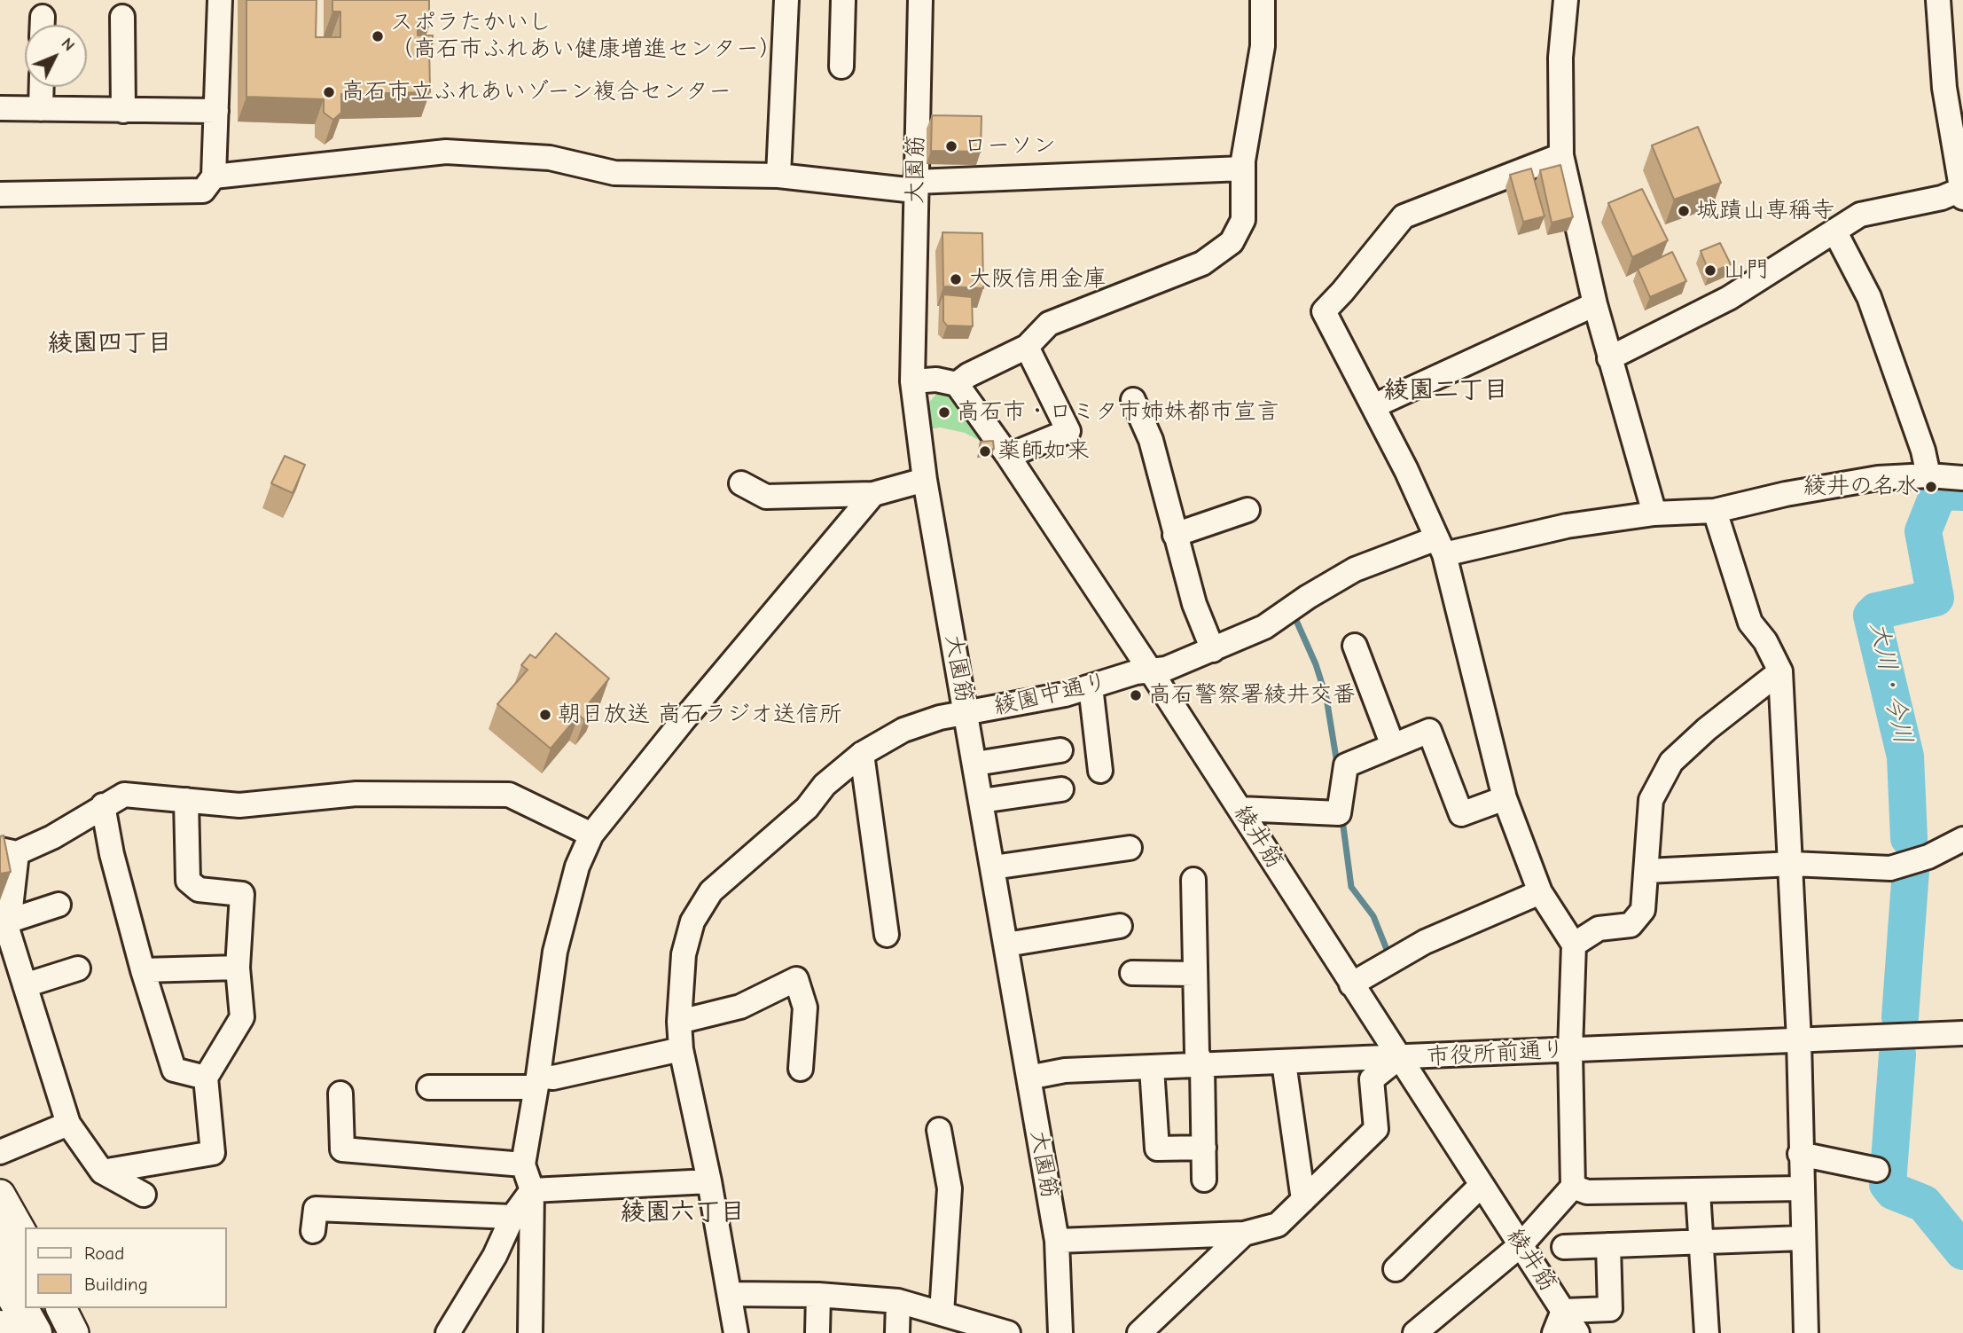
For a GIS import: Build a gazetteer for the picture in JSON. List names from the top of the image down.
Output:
{
  "streets": {
    "street": [
      "大園筋",
      "綾園中通り",
      "綾井筋",
      "市役所前通り"
    ]
  },
  "crossings": [
    ["大園筋", "綾園中通り"],
    ["大園筋", "市役所前通り"],
    ["綾園中通り", "綾井筋"],
    ["綾井筋", "市役所前通り"]
  ],
  "districts": ["綾園四丁目", "綾園二丁目", "綾園六丁目"],
  "water": ["大川・今川"],
  "places": [
    "スポラたかいし （高石市ふれあい健康増進センター）",
    "高石市立ふれあいゾーン複合センター",
    "ローソン",
    "城蹟山専稱寺",
    "山門",
    "大阪信用金庫",
    "高石市・ロミタ市姉妹都市宣言",
    "薬師如来",
    "綾井の名水",
    "高石警察署綾井交番",
    "朝日放送 高石ラジオ送信所"
  ],
  "legend": ["Road", "Building"],
  "north": "top right"
}
